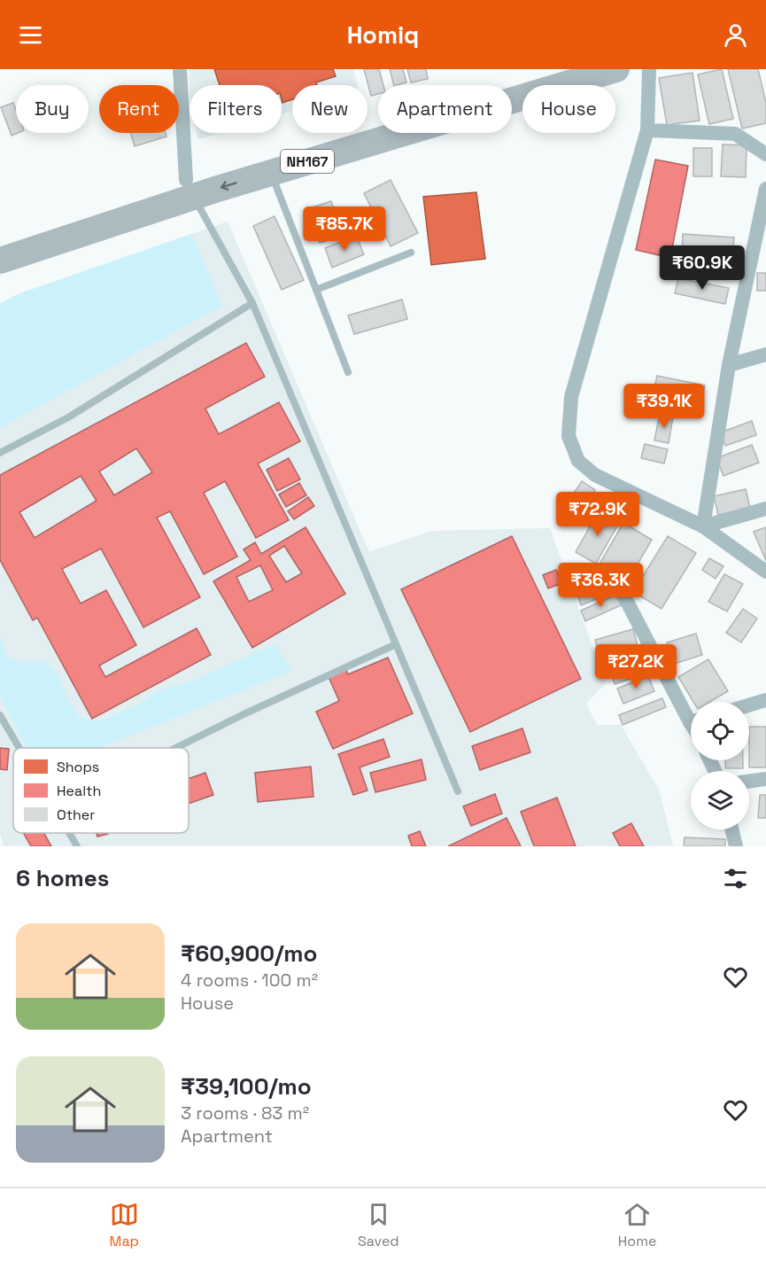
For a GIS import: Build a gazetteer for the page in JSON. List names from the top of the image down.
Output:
{
  "streets": {
    "highway": ["NH167"]
  },
  "legend": ["Shops", "Health", "Other"],
  "page": {
    "header": "Homiq",
    "chip": [
      "Buy",
      "Rent",
      "Filters",
      "New",
      "Apartment",
      "House"
    ],
    "price": [
      "₹85.7K",
      "₹60.9K",
      "₹39.1K",
      "₹72.9K",
      "₹36.3K",
      "₹27.2K"
    ],
    "heading": "6 homes",
    "list": [
      {
        "name": "₹60,900/mo",
        "note": "4 rooms · 100 m² · House"
      },
      {
        "name": "₹39,100/mo",
        "note": "3 rooms · 83 m² · Apartment"
      }
    ],
    "tabs": ["Map", "Saved", "Home"]
  }
}
